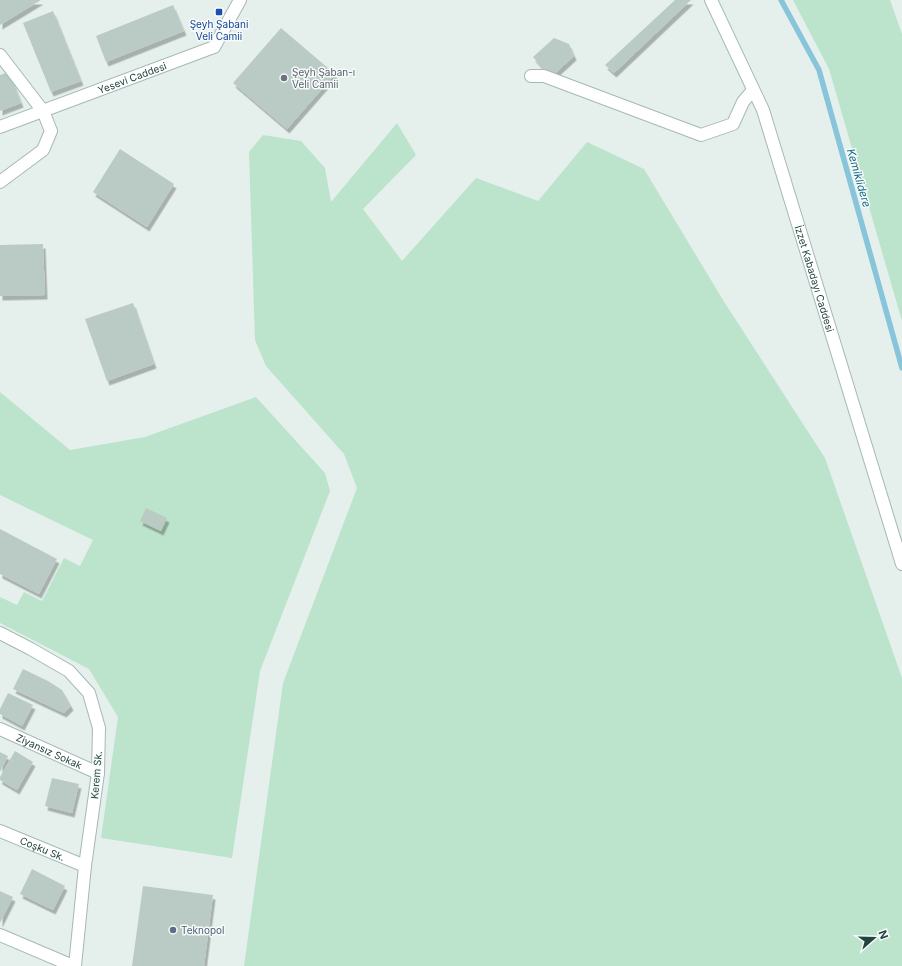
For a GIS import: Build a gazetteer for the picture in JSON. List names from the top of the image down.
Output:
{
  "streets": {
    "street": [
      "Yesevi Caddesi",
      "İzzet Kabadayı Caddesi",
      "Ziyansız Sokak",
      "Kerem Sk.",
      "Coşku Sk."
    ]
  },
  "crossings": [
    ["Ziyansız Sokak", "Kerem Sk."],
    ["Kerem Sk.", "Coşku Sk."]
  ],
  "water": ["Kemiklidere"],
  "places": {
    "transit": ["Şeyh Şabani Veli Camii"],
    "other": ["Şeyh Şaban-ı Veli Camii", "Teknopol"]
  },
  "north": "right"
}
